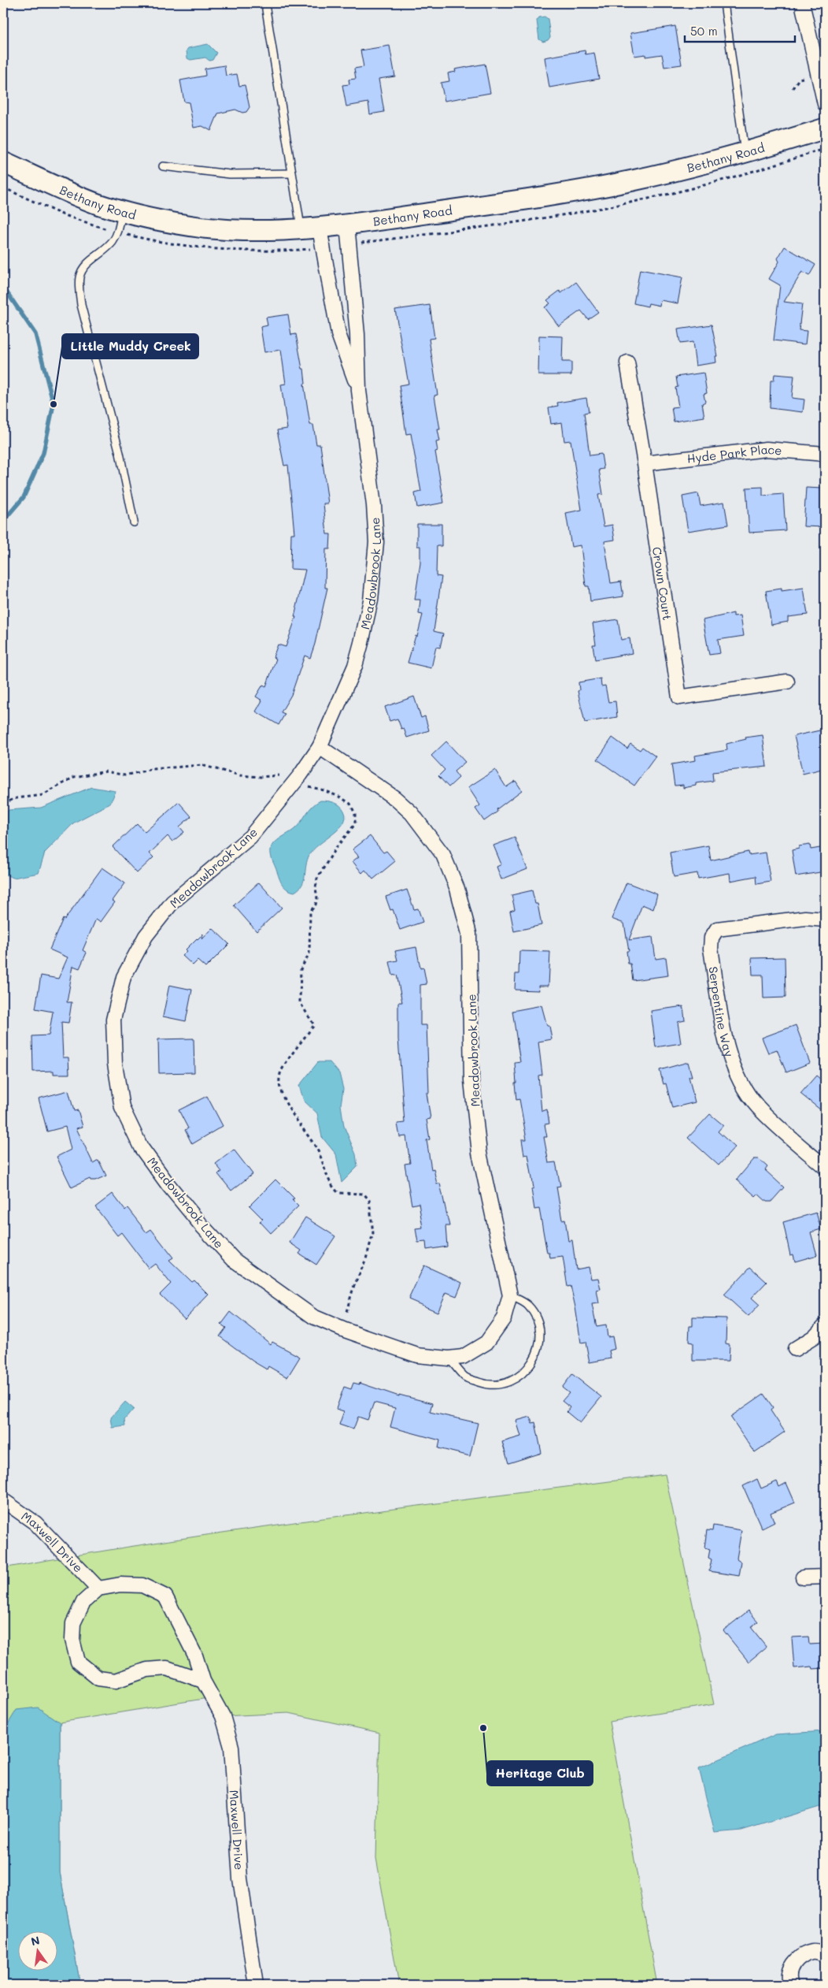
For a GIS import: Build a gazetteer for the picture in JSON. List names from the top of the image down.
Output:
{
  "streets": {
    "main road": ["Bethany Road"],
    "street": [
      "Hyde Park Place",
      "Meadowbrook Lane",
      "Crown Court",
      "Serpentine Way",
      "Maxwell Drive"
    ]
  },
  "crossings": [
    ["Bethany Road", "Meadowbrook Lane"],
    ["Hyde Park Place", "Crown Court"]
  ],
  "places": ["Little Muddy Creek", "Heritage Club"],
  "scale_bar": "50 m",
  "north": "top"
}
